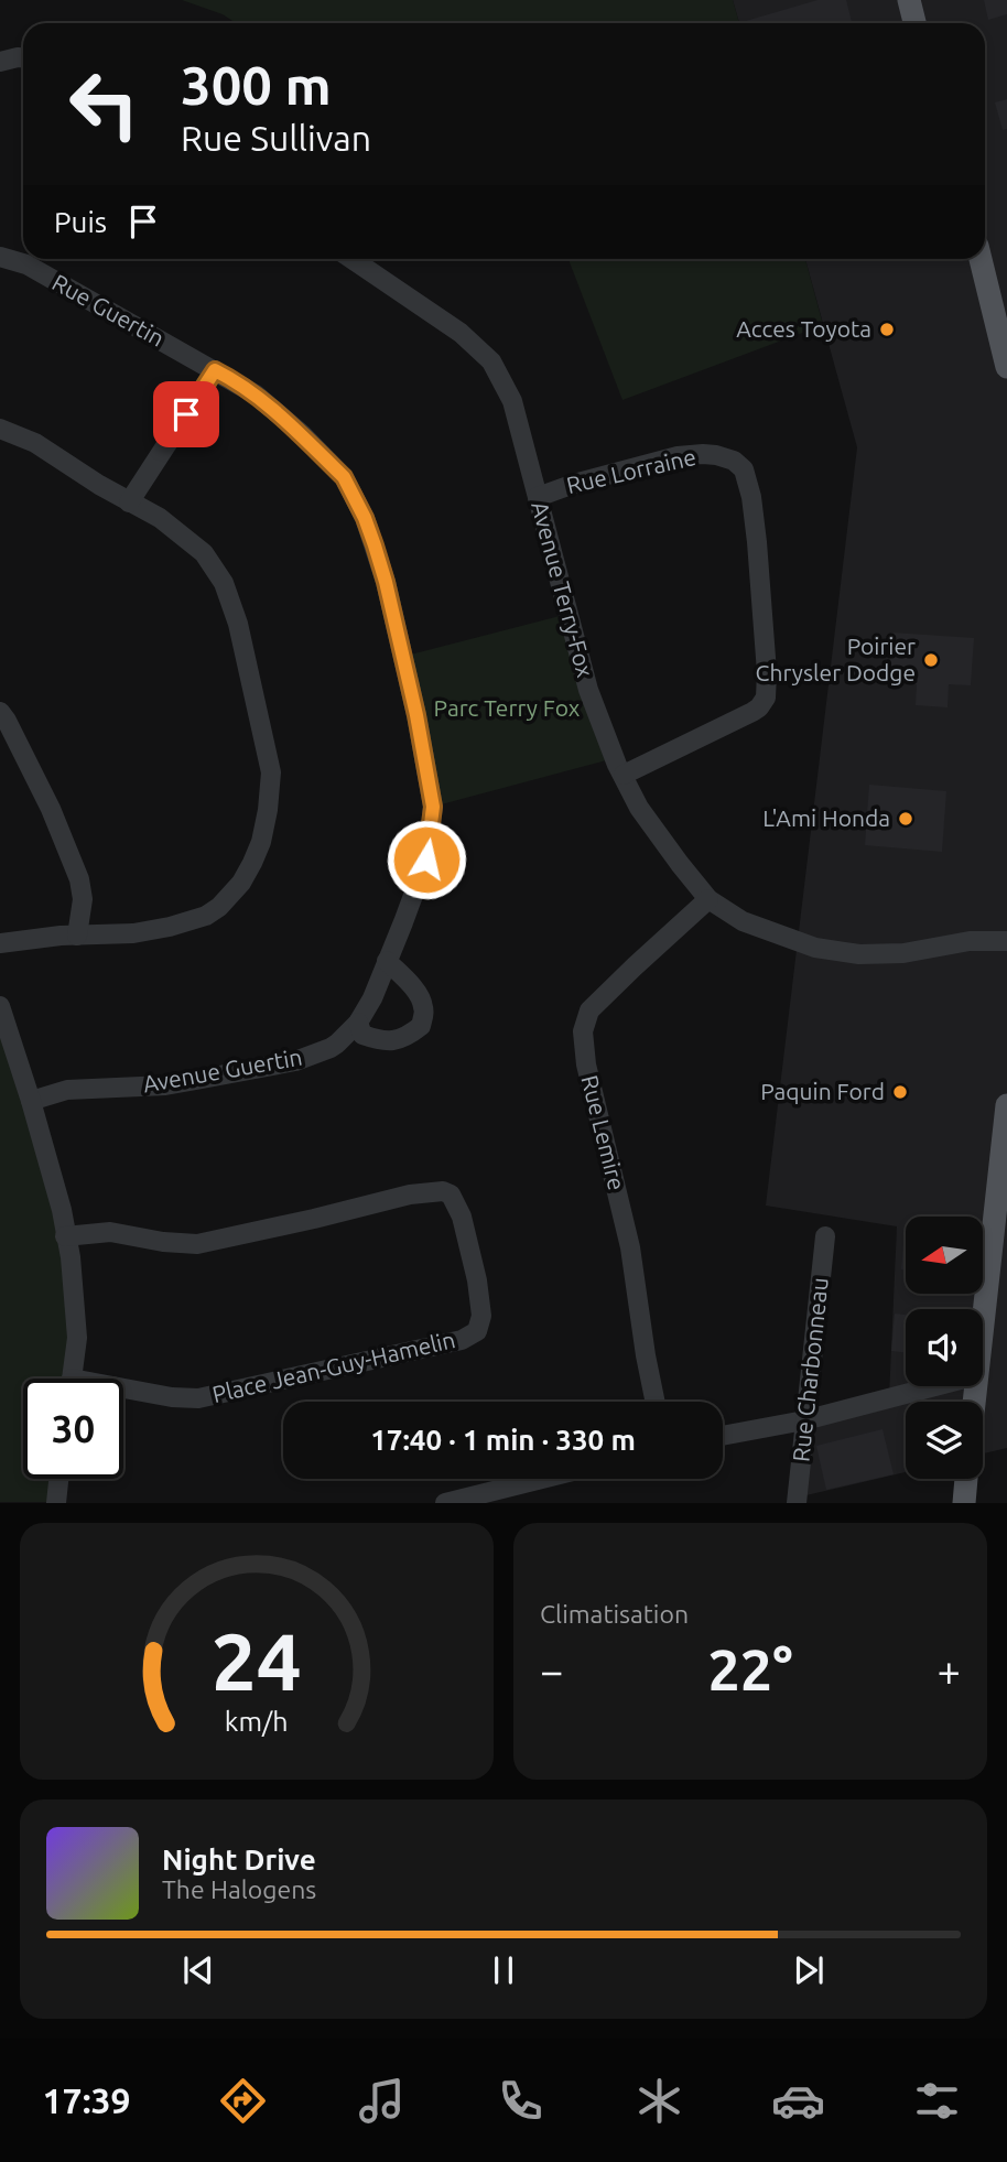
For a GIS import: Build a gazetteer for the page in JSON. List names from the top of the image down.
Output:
{
  "streets": {
    "street": [
      "Rue Guertin",
      "Rue Lorraine",
      "Avenue Terry-Fox",
      "Avenue Guertin",
      "Rue Lemire",
      "Place Jean-Guy-Hamelin",
      "Rue Charbonneau"
    ]
  },
  "crossings": [
    ["Rue Guertin", "Avenue Guertin"],
    ["Rue Lorraine", "Avenue Terry-Fox"],
    ["Avenue Terry-Fox", "Rue Lemire"]
  ],
  "parks": ["Parc Terry Fox"],
  "places": [
    "Acces Toyota",
    "Poirier Chrysler Dodge",
    "L'Ami Honda",
    "Paquin Ford"
  ],
  "north": "left",
  "page": {
    "turn": ["300 m", "Rue Sullivan"],
    "then": "Puis",
    "limit": "30",
    "trip": "17:40 · 1 min · 330 m",
    "tile": "Climatisation",
    "heat": ["−", "22°", "+"],
    "song": ["Night Drive", "The Halogens"],
    "tabs": "17:39",
    "gauge": ["24", "km/h"]
  }
}
